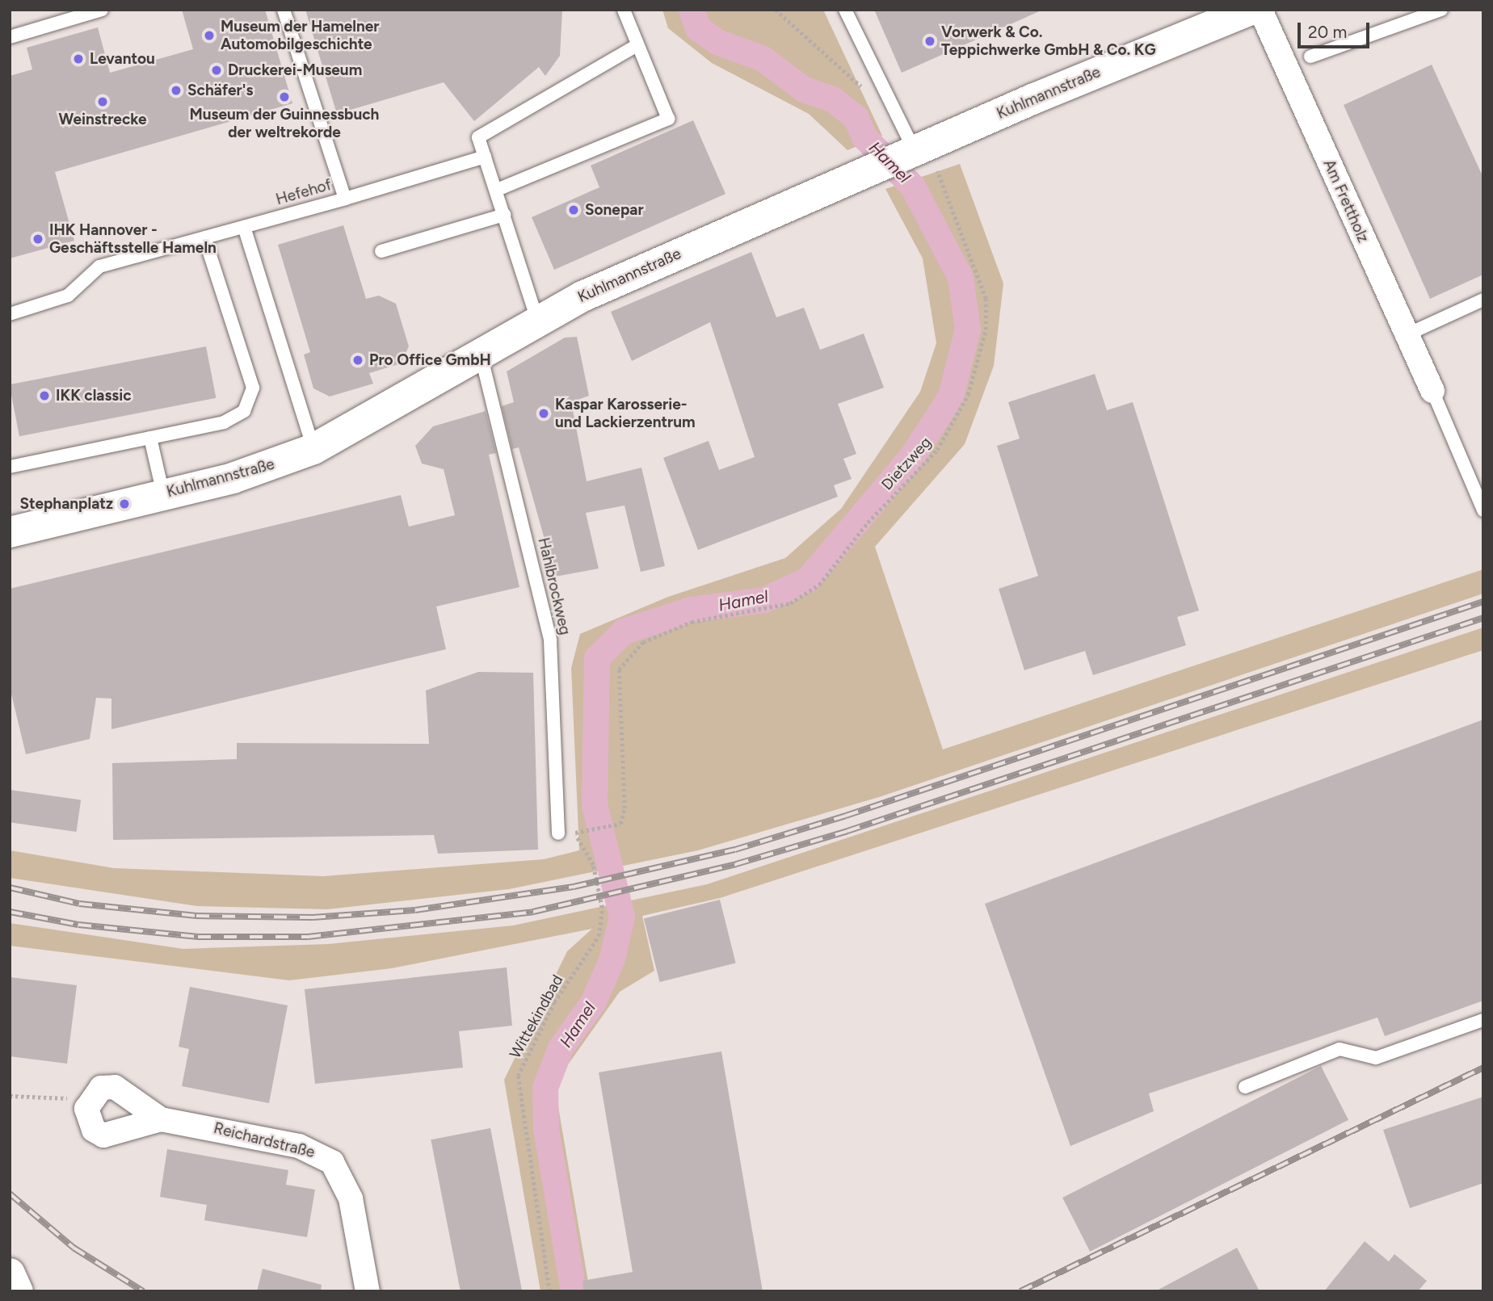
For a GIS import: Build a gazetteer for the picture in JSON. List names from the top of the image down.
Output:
{
  "streets": {
    "main road": ["Kuhlmannstraße"],
    "street": ["Am Frettholz", "Reichardstraße"],
    "lane": ["Hefehof", "Hahlbrockweg"],
    "path": ["Dietzweg", "Wittekindbad"]
  },
  "crossings": [
    ["Kuhlmannstraße", "Dietzweg"],
    ["Kuhlmannstraße", "Hahlbrockweg"],
    ["Dietzweg", "Wittekindbad"]
  ],
  "water": ["Hamel"],
  "places": [
    "Museum der Hamelner Automobilgeschichte",
    "Vorwerk & Co. Teppichwerke GmbH & Co. KG",
    "Levantou",
    "Druckerei-Museum",
    "Schäfer's",
    "Museum der Guinnessbuch der weltrekorde",
    "Weinstrecke",
    "Sonepar",
    "IHK Hannover - Geschäftsstelle Hameln",
    "Pro Office GmbH",
    "IKK classic",
    "Kaspar Karosserie- und Lackierzentrum",
    "Stephanplatz"
  ],
  "scale_bar": "20 m"
}
